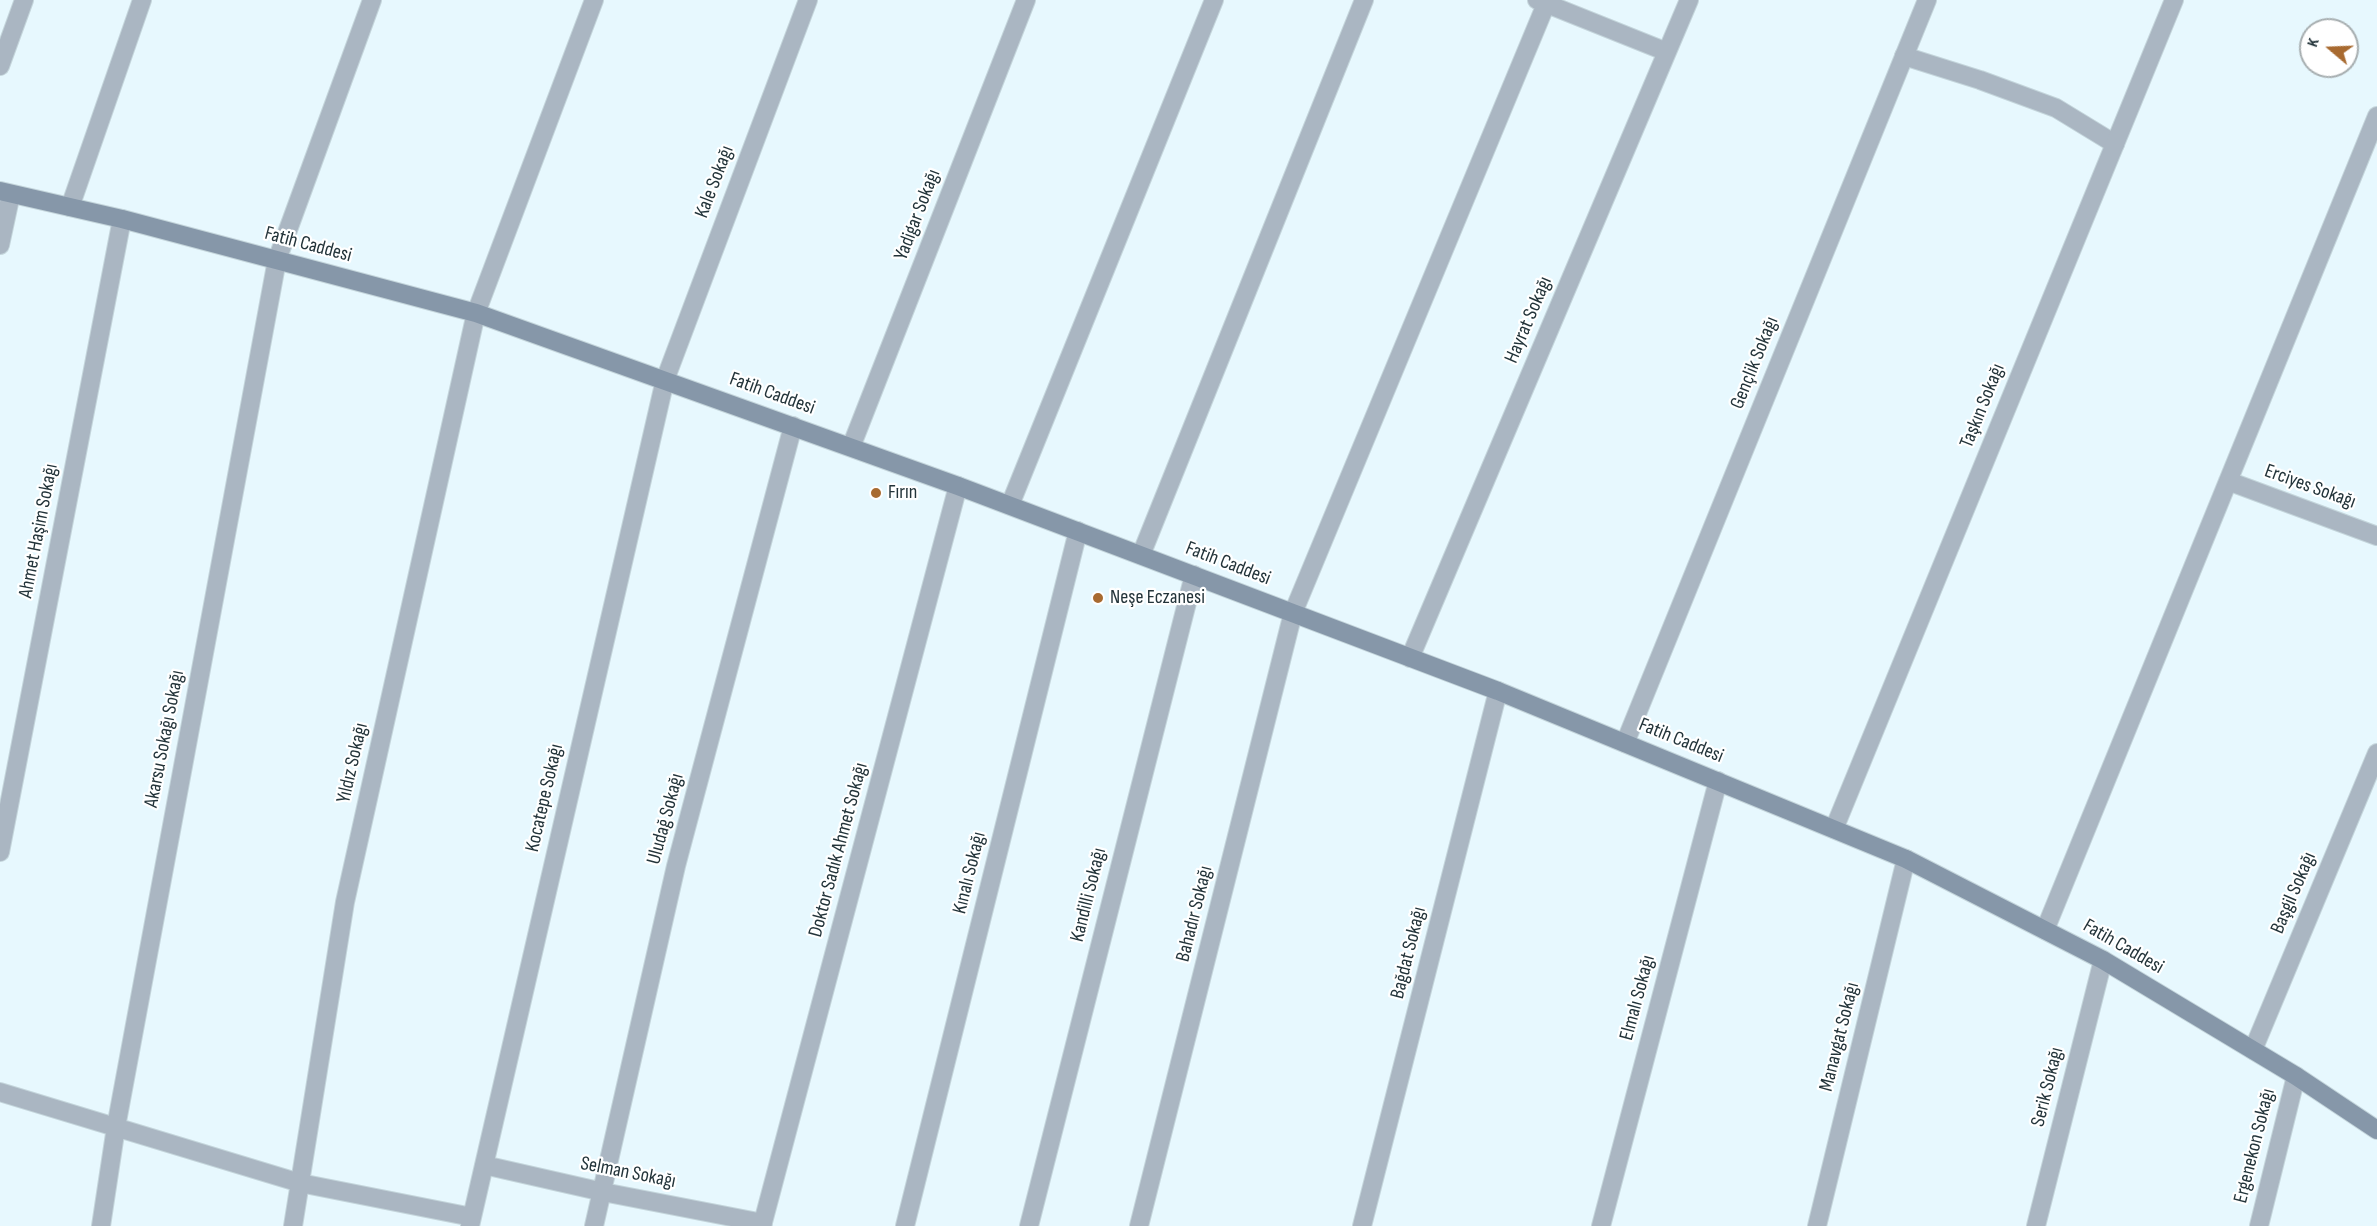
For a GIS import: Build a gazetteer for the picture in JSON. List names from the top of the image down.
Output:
{
  "streets": {
    "main road": ["Fatih Caddesi"],
    "street": [
      "Kale Sokağı",
      "Yadigar Sokağı",
      "Hayrat Sokağı",
      "Gençlik Sokağı",
      "Taşkın Sokağı",
      "Erciyes Sokağı",
      "Ahmet Haşim Sokağı",
      "Akarsu Sokağı Sokağı",
      "Yıldız Sokağı",
      "Kocatepe Sokağı",
      "Uludağ Sokağı",
      "Doktor Sadık Ahmet Sokağı",
      "Kınalı Sokağı",
      "Başgil Sokağı",
      "Kandilli Sokağı",
      "Bahadır Sokağı",
      "Bağdat Sokağı",
      "Elmalı Sokağı",
      "Manavgat Sokağı",
      "Serik Sokağı",
      "Ergenekon Sokağı",
      "Selman Sokağı"
    ]
  },
  "crossings": [
    ["Kale Sokağı", "Fatih Caddesi"],
    ["Kale Sokağı", "Kocatepe Sokağı"],
    ["Yadigar Sokağı", "Fatih Caddesi"],
    ["Fatih Caddesi", "Hayrat Sokağı"],
    ["Fatih Caddesi", "Gençlik Sokağı"],
    ["Fatih Caddesi", "Taşkın Sokağı"],
    ["Fatih Caddesi", "Ahmet Haşim Sokağı"],
    ["Fatih Caddesi", "Akarsu Sokağı Sokağı"],
    ["Fatih Caddesi", "Yıldız Sokağı"],
    ["Fatih Caddesi", "Kocatepe Sokağı"],
    ["Fatih Caddesi", "Uludağ Sokağı"],
    ["Fatih Caddesi", "Doktor Sadık Ahmet Sokağı"],
    ["Fatih Caddesi", "Kınalı Sokağı"],
    ["Fatih Caddesi", "Başgil Sokağı"],
    ["Fatih Caddesi", "Kandilli Sokağı"],
    ["Fatih Caddesi", "Bahadır Sokağı"],
    ["Fatih Caddesi", "Bağdat Sokağı"],
    ["Fatih Caddesi", "Elmalı Sokağı"],
    ["Fatih Caddesi", "Manavgat Sokağı"],
    ["Fatih Caddesi", "Serik Sokağı"],
    ["Fatih Caddesi", "Ergenekon Sokağı"],
    ["Kocatepe Sokağı", "Selman Sokağı"],
    ["Uludağ Sokağı", "Selman Sokağı"],
    ["Doktor Sadık Ahmet Sokağı", "Selman Sokağı"]
  ],
  "places": ["Fırın", "Neşe Eczanesi"],
  "north": "left"
}
